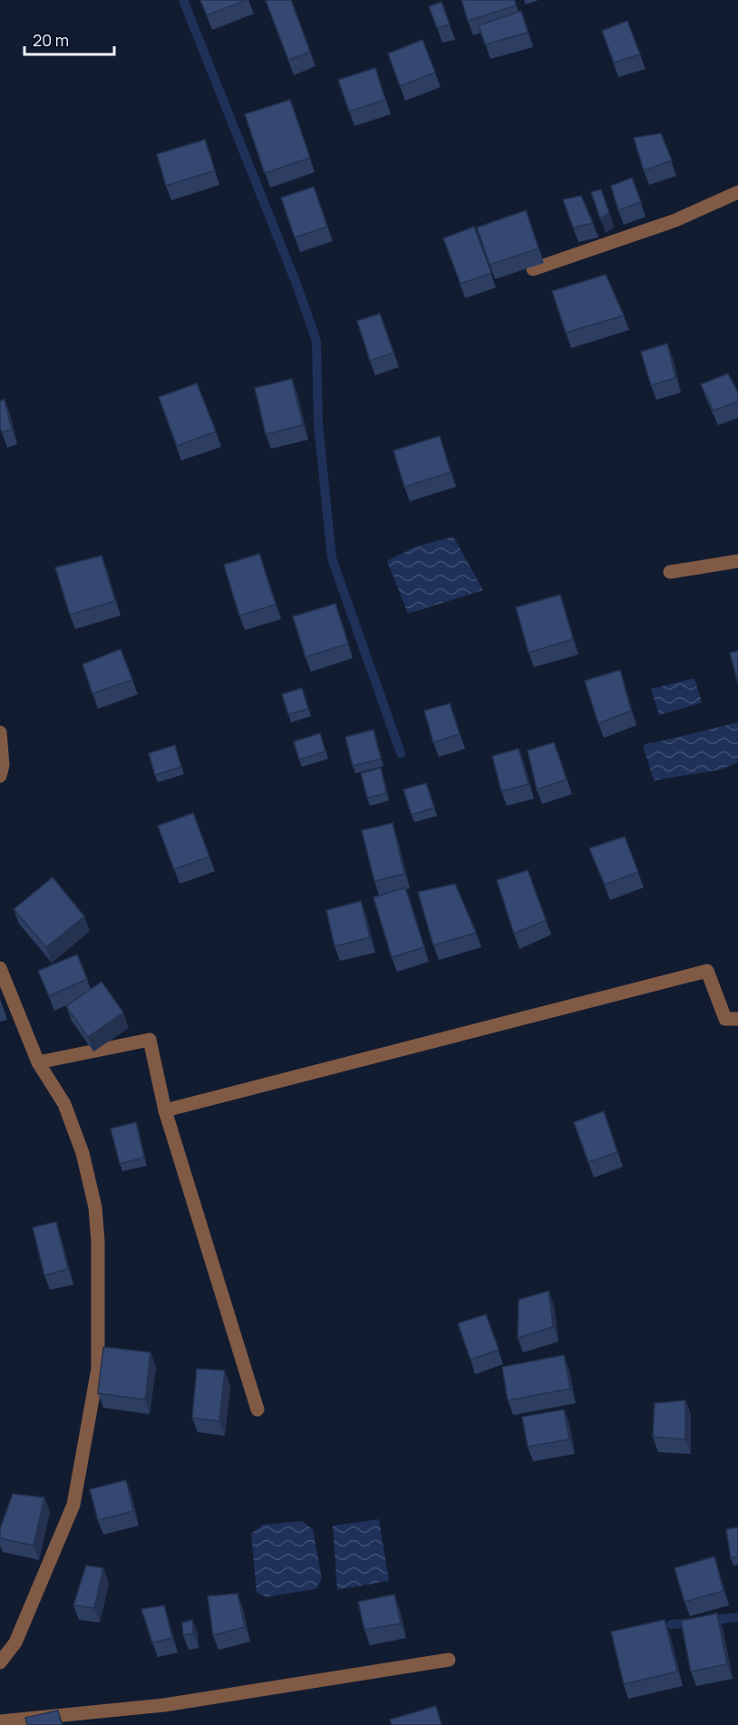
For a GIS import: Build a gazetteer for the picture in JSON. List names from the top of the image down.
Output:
{
  "scale_bar": "20 m"
}
